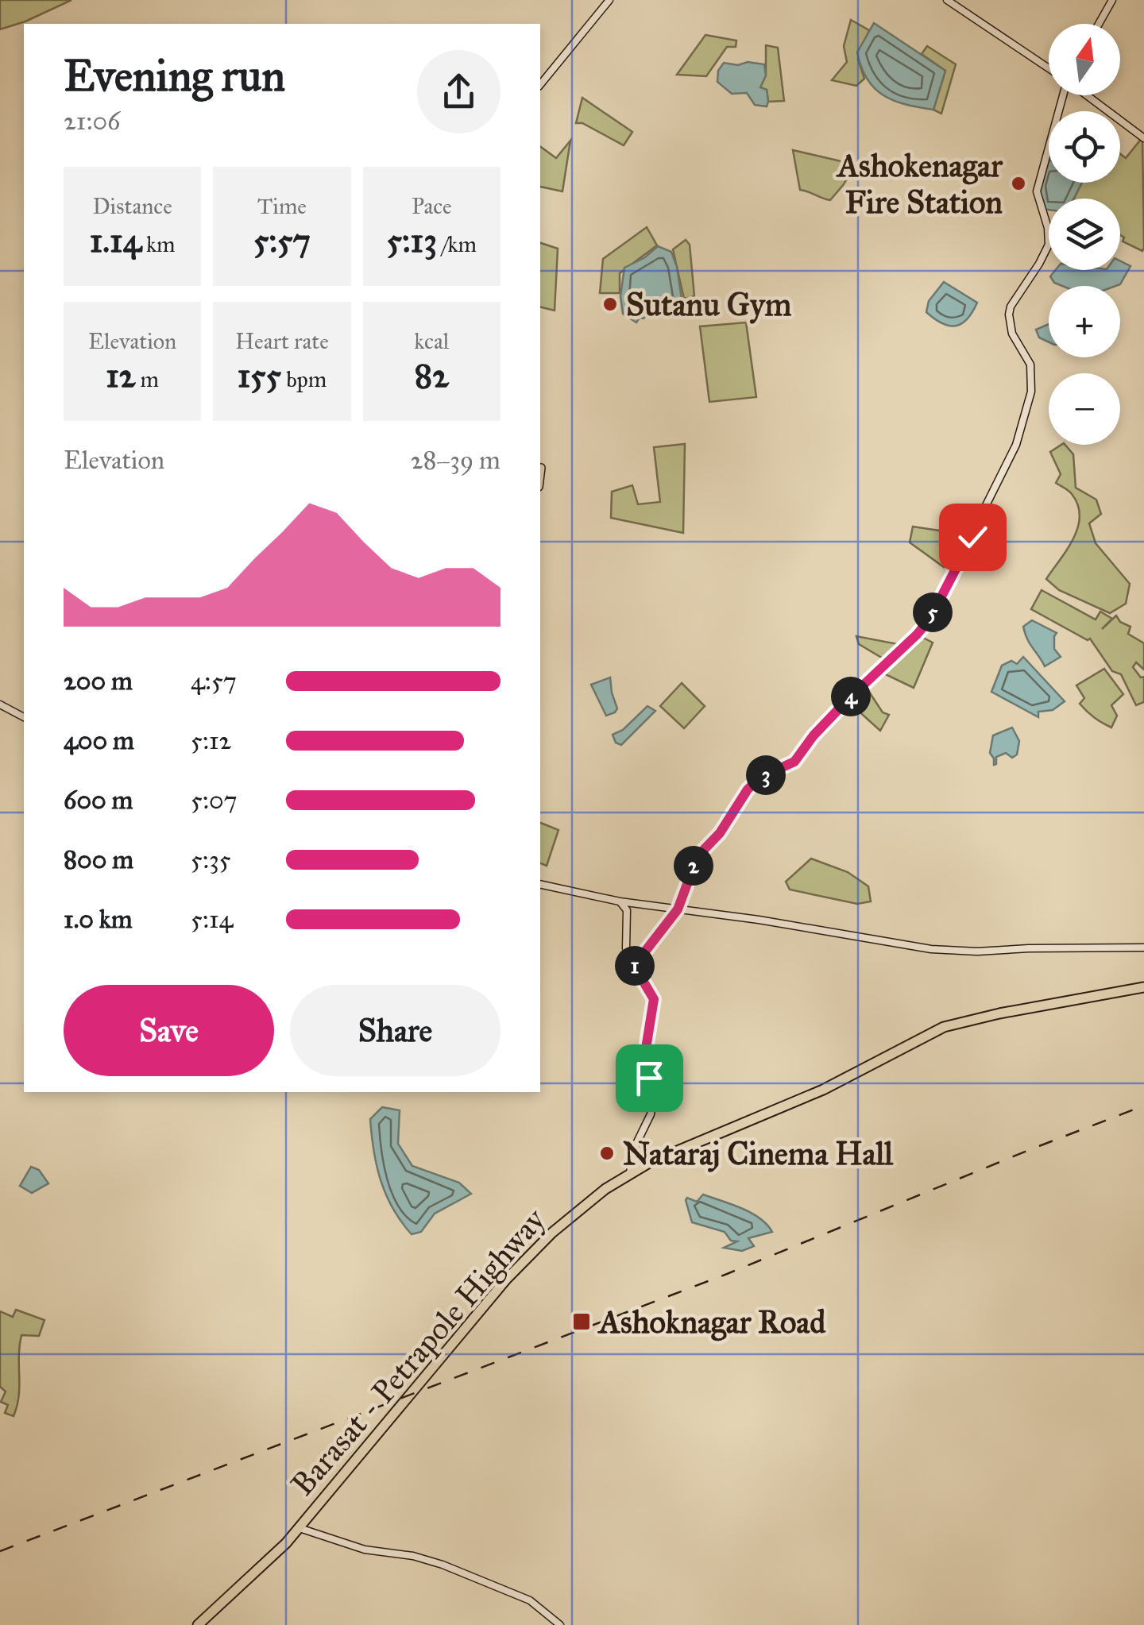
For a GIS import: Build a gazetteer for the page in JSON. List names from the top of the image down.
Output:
{
  "streets": {
    "highway": ["Barasat - Petrapole Highway"]
  },
  "places": {
    "other": ["Ashokenagar Fire Station", "Sutanu Gym", "Nataraj Cinema Hall"],
    "transit": ["Ashoknagar Road"]
  },
  "north": "top",
  "page": {
    "map_buttons": ["+", "−"],
    "heading": ["Evening run", "21:06"],
    "stats": [
      ["Distance", "1.14 km"],
      ["Time", "5:57"],
      ["Pace", "5:13 /km"],
      ["Elevation", "12 m"],
      ["Heart rate", "155 bpm"],
      ["kcal", "82"]
    ],
    "chart": ["Elevation", "28–39 m"],
    "pins": [
      "5",
      "4",
      "3",
      "2",
      "1"
    ],
    "list": [
      {
        "name": "200 m",
        "note": "4:57"
      },
      {
        "name": "400 m",
        "note": "5:12"
      },
      {
        "name": "600 m",
        "note": "5:07"
      },
      {
        "name": "800 m",
        "note": "5:35"
      },
      {
        "name": "1.0 km",
        "note": "5:14"
      }
    ],
    "buttons": ["Save", "Share"]
  }
}
